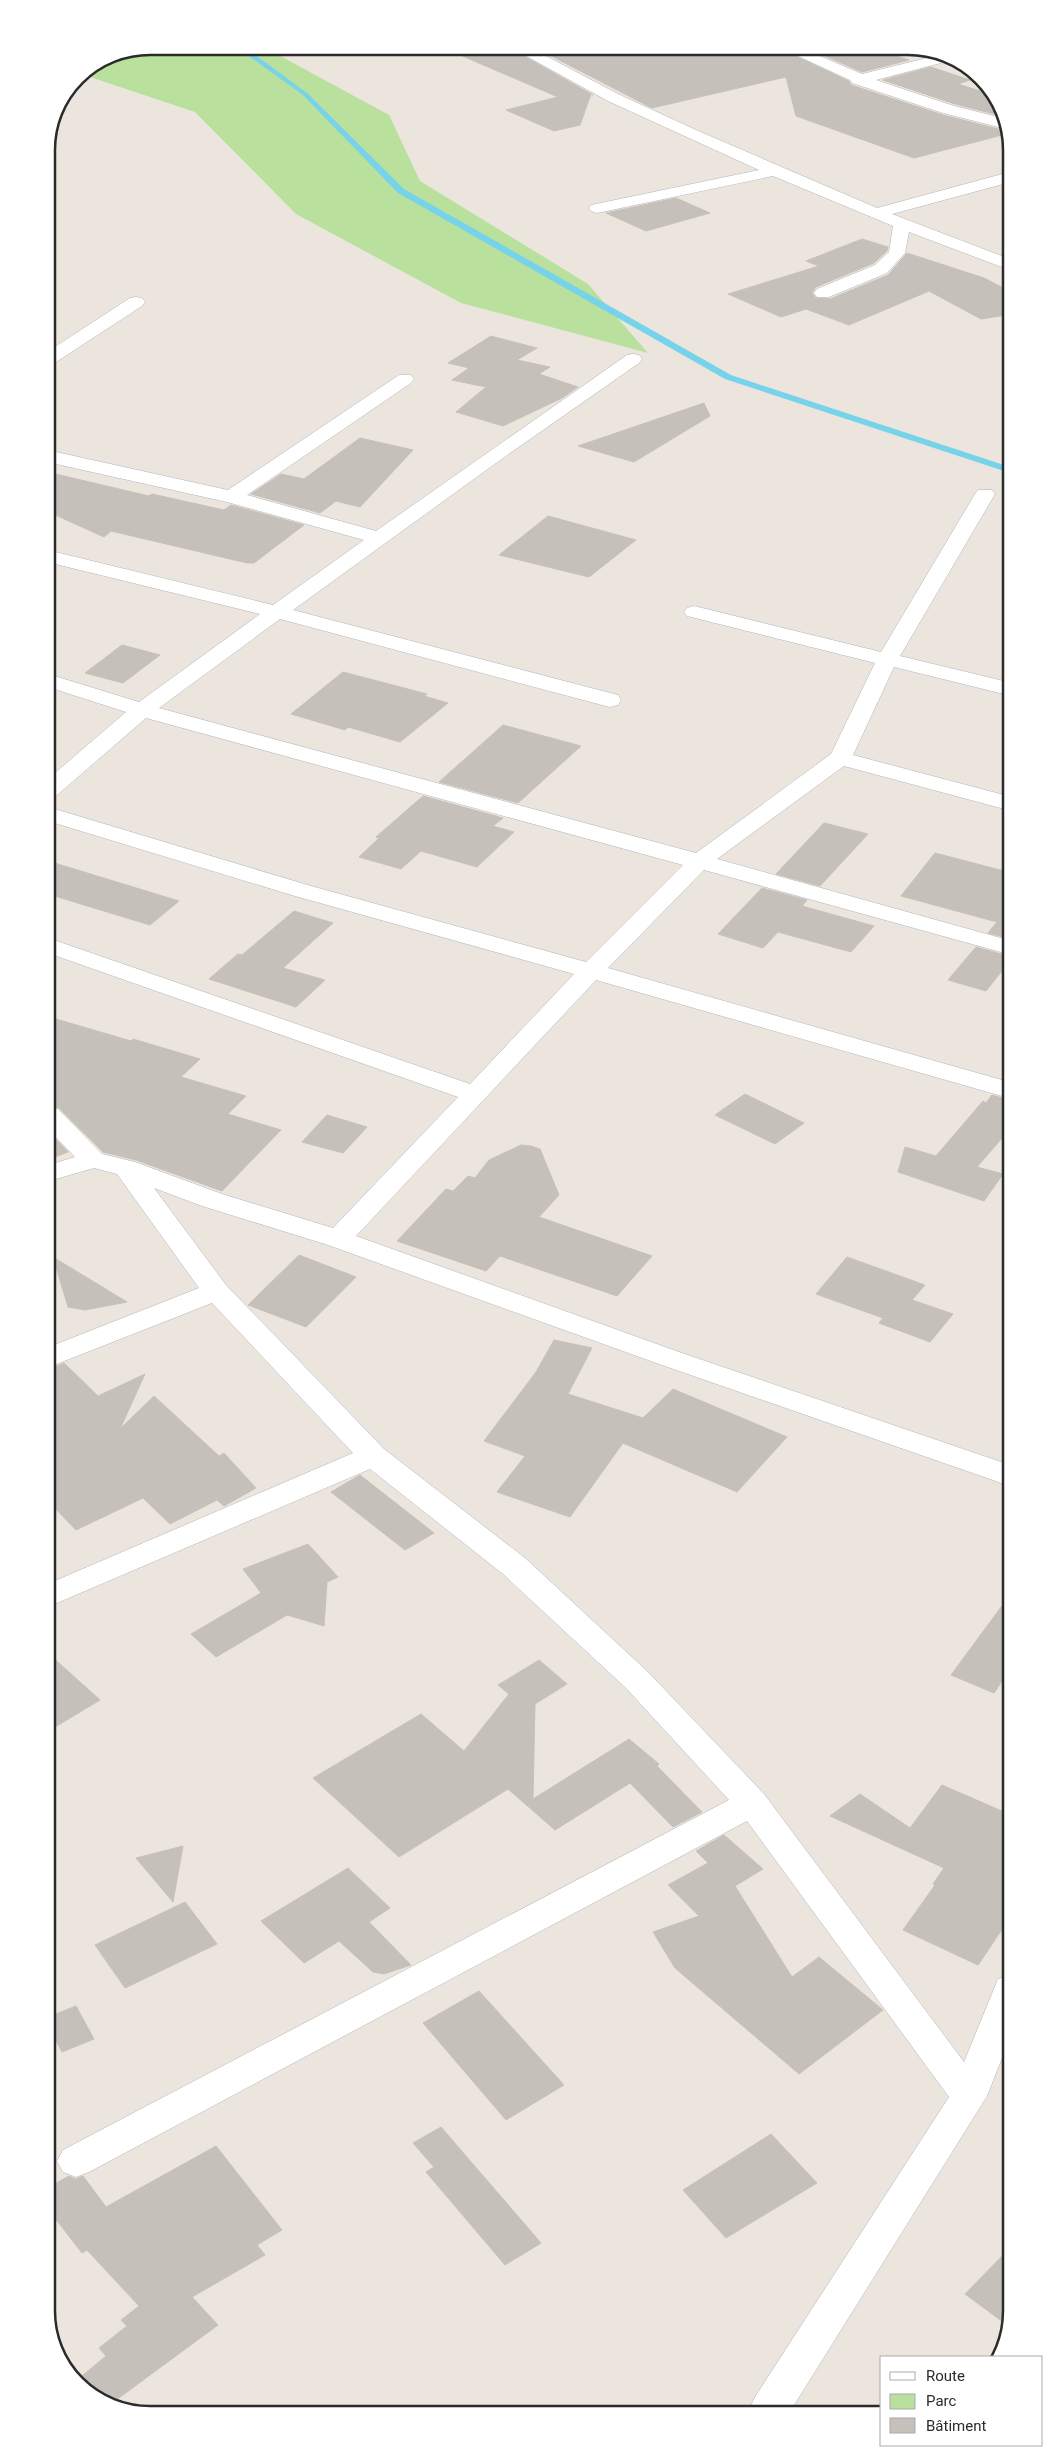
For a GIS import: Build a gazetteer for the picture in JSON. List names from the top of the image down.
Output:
{
  "legend": ["Route", "Parc", "Bâtiment"]
}
